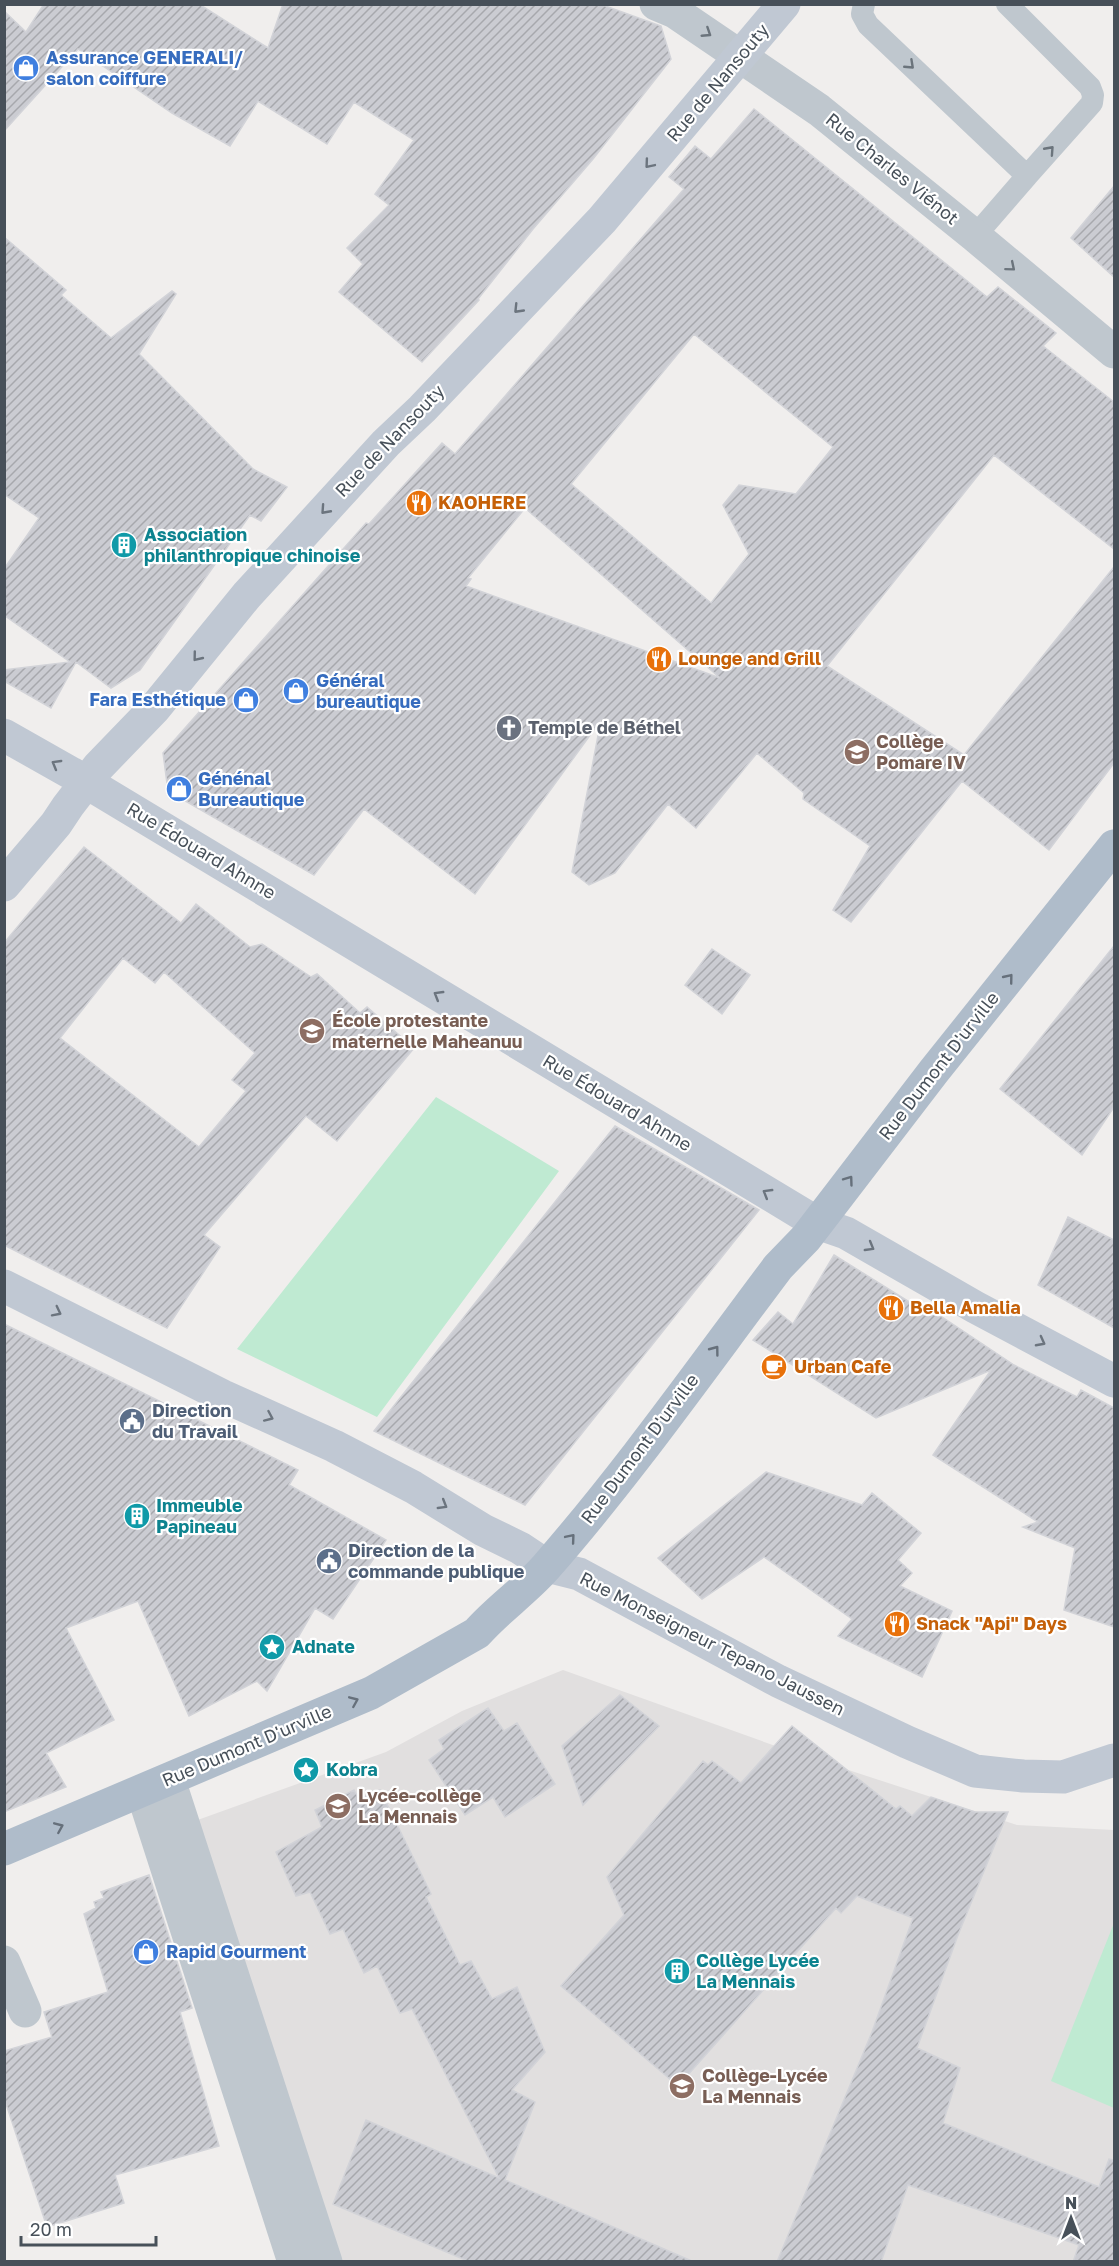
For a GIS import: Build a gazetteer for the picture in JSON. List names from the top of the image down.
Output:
{
  "streets": {
    "main road": ["Rue Dumont D'urville"],
    "street": [
      "Rue de Nansouty",
      "Rue Charles Viénot",
      "Rue Édouard Ahnne",
      "Rue Monseigneur Tepano Jaussen"
    ]
  },
  "crossings": [
    ["Rue de Nansouty", "Rue Charles Viénot"],
    ["Rue de Nansouty", "Rue Édouard Ahnne"],
    ["Rue Édouard Ahnne", "Rue Dumont D'urville"],
    ["Rue Dumont D'urville", "Rue Monseigneur Tepano Jaussen"]
  ],
  "one_way": [
    "Rue de Nansouty",
    "Rue Charles Viénot",
    "Rue Dumont D'urville",
    "Rue Monseigneur Tepano Jaussen"
  ],
  "places": {
    "shop": [
      "Assurance GENERALI/ salon coiffure",
      "Général bureautique",
      "Fara Esthétique",
      "Génénal Bureautique",
      "Rapid Gourment"
    ],
    "restaurant": [
      "KAOHERE",
      "Lounge and Grill",
      "Bella Amalia",
      "Snack \"Api\" Days"
    ],
    "building": ["Association philanthropique chinoise", "Immeuble Papineau", "Collège Lycée La Mennais"],
    "church": ["Temple de Béthel"],
    "school or university": [
      "Collège Pomare IV",
      "École protestante maternelle Maheanuu",
      "Lycée-collège La Mennais",
      "Collège-Lycée La Mennais"
    ],
    "cafe": ["Urban Cafe"],
    "public building": ["Direction du Travail", "Direction de la commande publique"],
    "place": ["Adnate", "Kobra"]
  },
  "scale_bar": "20 m",
  "north": "top"
}
